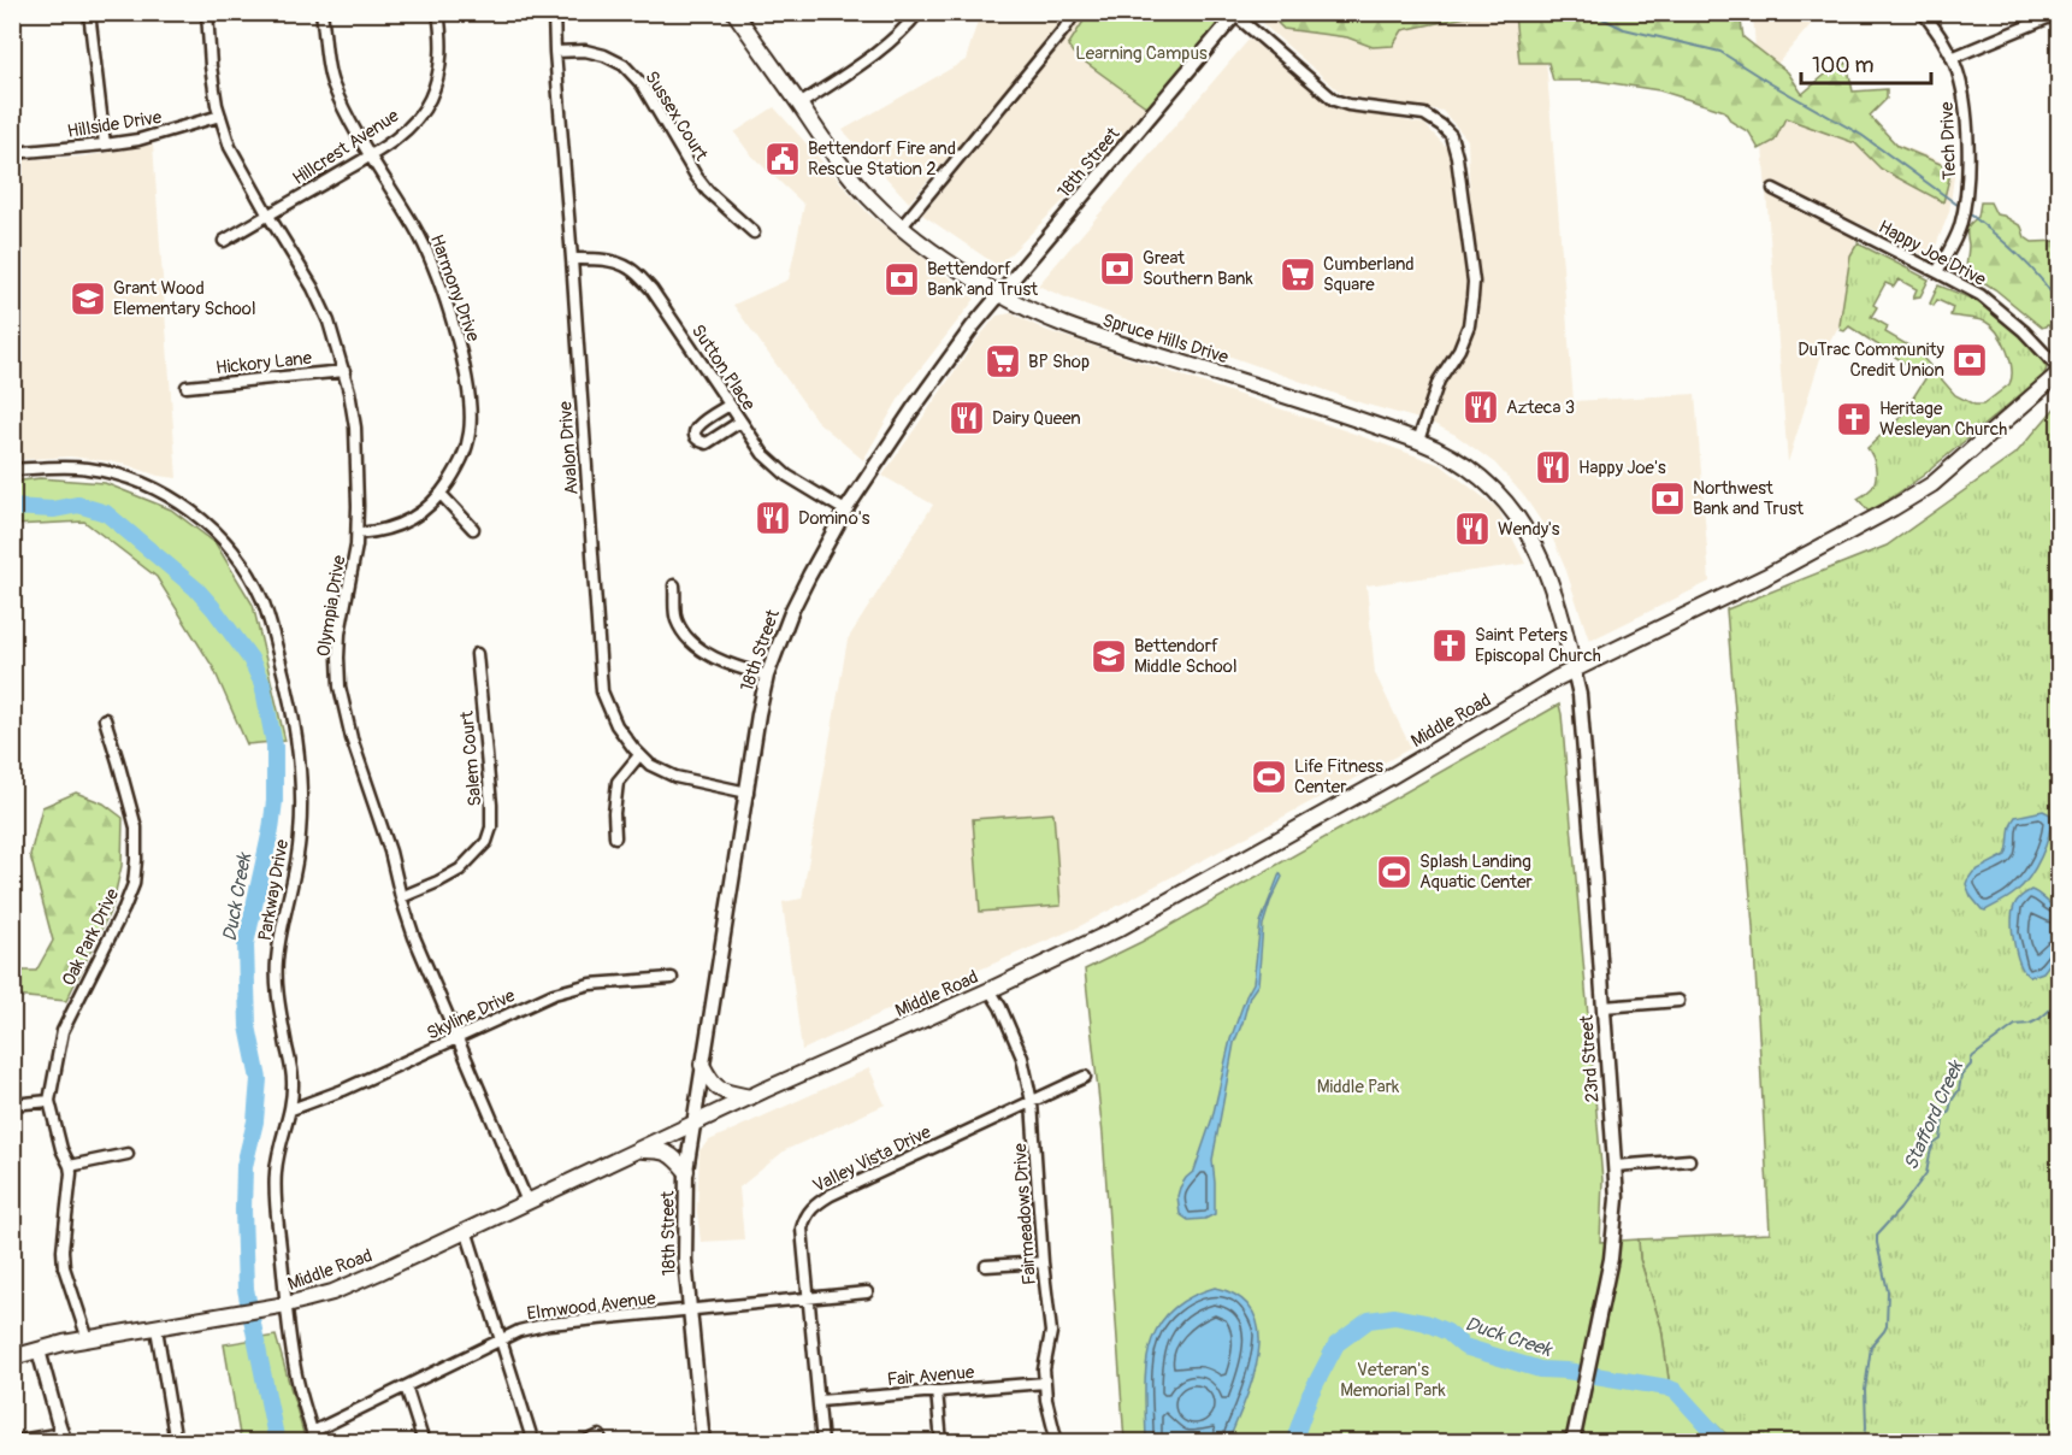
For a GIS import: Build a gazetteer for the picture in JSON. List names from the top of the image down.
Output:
{
  "streets": {
    "main road": ["Spruce Hills Drive", "Middle Road"],
    "street": [
      "Sussex Court",
      "Hillside Drive",
      "Tech Drive",
      "Hillcrest Avenue",
      "18th Street",
      "Happy Joe Drive",
      "Harmony Drive",
      "Hickory Lane",
      "Sutton Place",
      "Avalon Drive",
      "Olympia Drive",
      "Salem Court",
      "Parkway Drive",
      "Oak Park Drive",
      "Skyline Drive",
      "23rd Street",
      "Valley Vista Drive",
      "Fairmeadows Drive",
      "Elmwood Avenue",
      "Fair Avenue"
    ]
  },
  "crossings": [
    ["Sussex Court", "Avalon Drive"],
    ["Hillside Drive", "Olympia Drive"],
    ["Tech Drive", "Happy Joe Drive"],
    ["Hillcrest Avenue", "Harmony Drive"],
    ["Hillcrest Avenue", "Olympia Drive"],
    ["18th Street", "Spruce Hills Drive"],
    ["18th Street", "Sutton Place"],
    ["18th Street", "Avalon Drive"],
    ["18th Street", "Middle Road"],
    ["18th Street", "Elmwood Avenue"],
    ["Happy Joe Drive", "Middle Road"],
    ["Harmony Drive", "Olympia Drive"],
    ["Spruce Hills Drive", "Middle Road"],
    ["Spruce Hills Drive", "23rd Street"],
    ["Hickory Lane", "Olympia Drive"],
    ["Sutton Place", "Avalon Drive"],
    ["Olympia Drive", "Middle Road"],
    ["Olympia Drive", "Salem Court"],
    ["Olympia Drive", "Skyline Drive"],
    ["Middle Road", "Parkway Drive"],
    ["Middle Road", "Oak Park Drive"],
    ["Middle Road", "23rd Street"],
    ["Middle Road", "Fairmeadows Drive"],
    ["Parkway Drive", "Skyline Drive"],
    ["Parkway Drive", "Elmwood Avenue"],
    ["Valley Vista Drive", "Fairmeadows Drive"],
    ["Valley Vista Drive", "Elmwood Avenue"],
    ["Valley Vista Drive", "Fair Avenue"],
    ["Fairmeadows Drive", "Fair Avenue"]
  ],
  "water": ["Duck Creek", "Stafford Creek"],
  "parks": ["Learning Campus", "Middle Park", "Veteran's Memorial Park"],
  "places": {
    "public building": ["Bettendorf Fire and Rescue Station 2"],
    "bank": [
      "Great Southern Bank",
      "Bettendorf Bank and Trust",
      "DuTrac Community Credit Union",
      "Northwest Bank and Trust"
    ],
    "supermarket": ["Cumberland Square", "BP Shop"],
    "school or university": ["Grant Wood Elementary School", "Bettendorf Middle School"],
    "restaurant": [
      "Azteca 3",
      "Dairy Queen",
      "Happy Joe's",
      "Domino's",
      "Wendy's"
    ],
    "church": ["Heritage Wesleyan Church", "Saint Peters Episcopal Church"],
    "sports": ["Life Fitness Center", "Splash Landing Aquatic Center"]
  },
  "scale_bar": "100 m"
}
